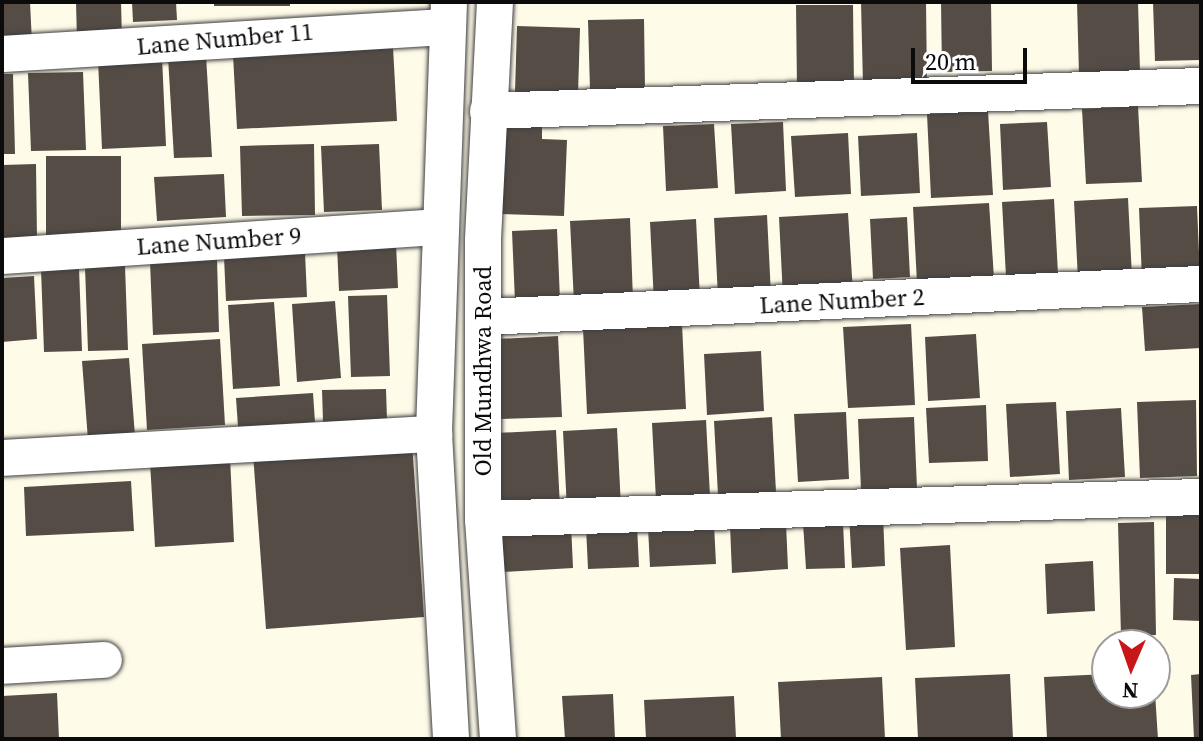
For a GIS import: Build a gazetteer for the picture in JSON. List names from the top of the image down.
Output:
{
  "streets": {
    "street": [
      "Lane Number 11",
      "Lane Number 9",
      "Lane Number 2",
      "Old Mundhwa Road"
    ]
  },
  "crossings": [
    ["Lane Number 11", "Old Mundhwa Road"],
    ["Lane Number 9", "Old Mundhwa Road"],
    ["Lane Number 2", "Old Mundhwa Road"]
  ],
  "scale_bar": "20 m",
  "north": "bottom"
}
